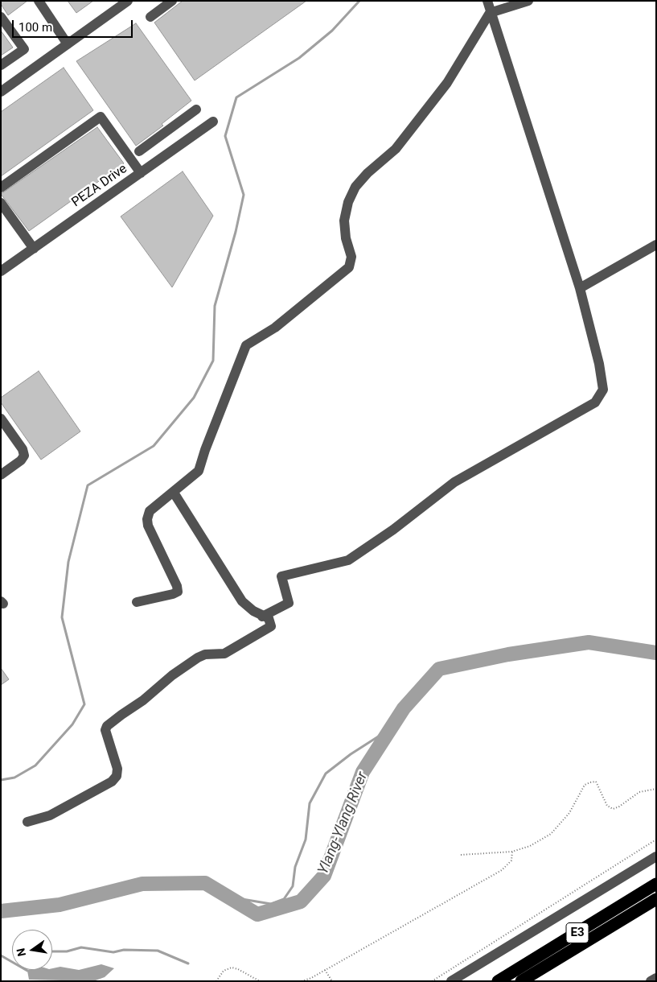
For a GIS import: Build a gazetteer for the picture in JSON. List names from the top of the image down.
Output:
{
  "streets": {
    "highway": ["E3"],
    "street": ["PEZA Drive"]
  },
  "water": ["Ylang-Ylang River"],
  "scale_bar": "100 m",
  "north": "left"
}
